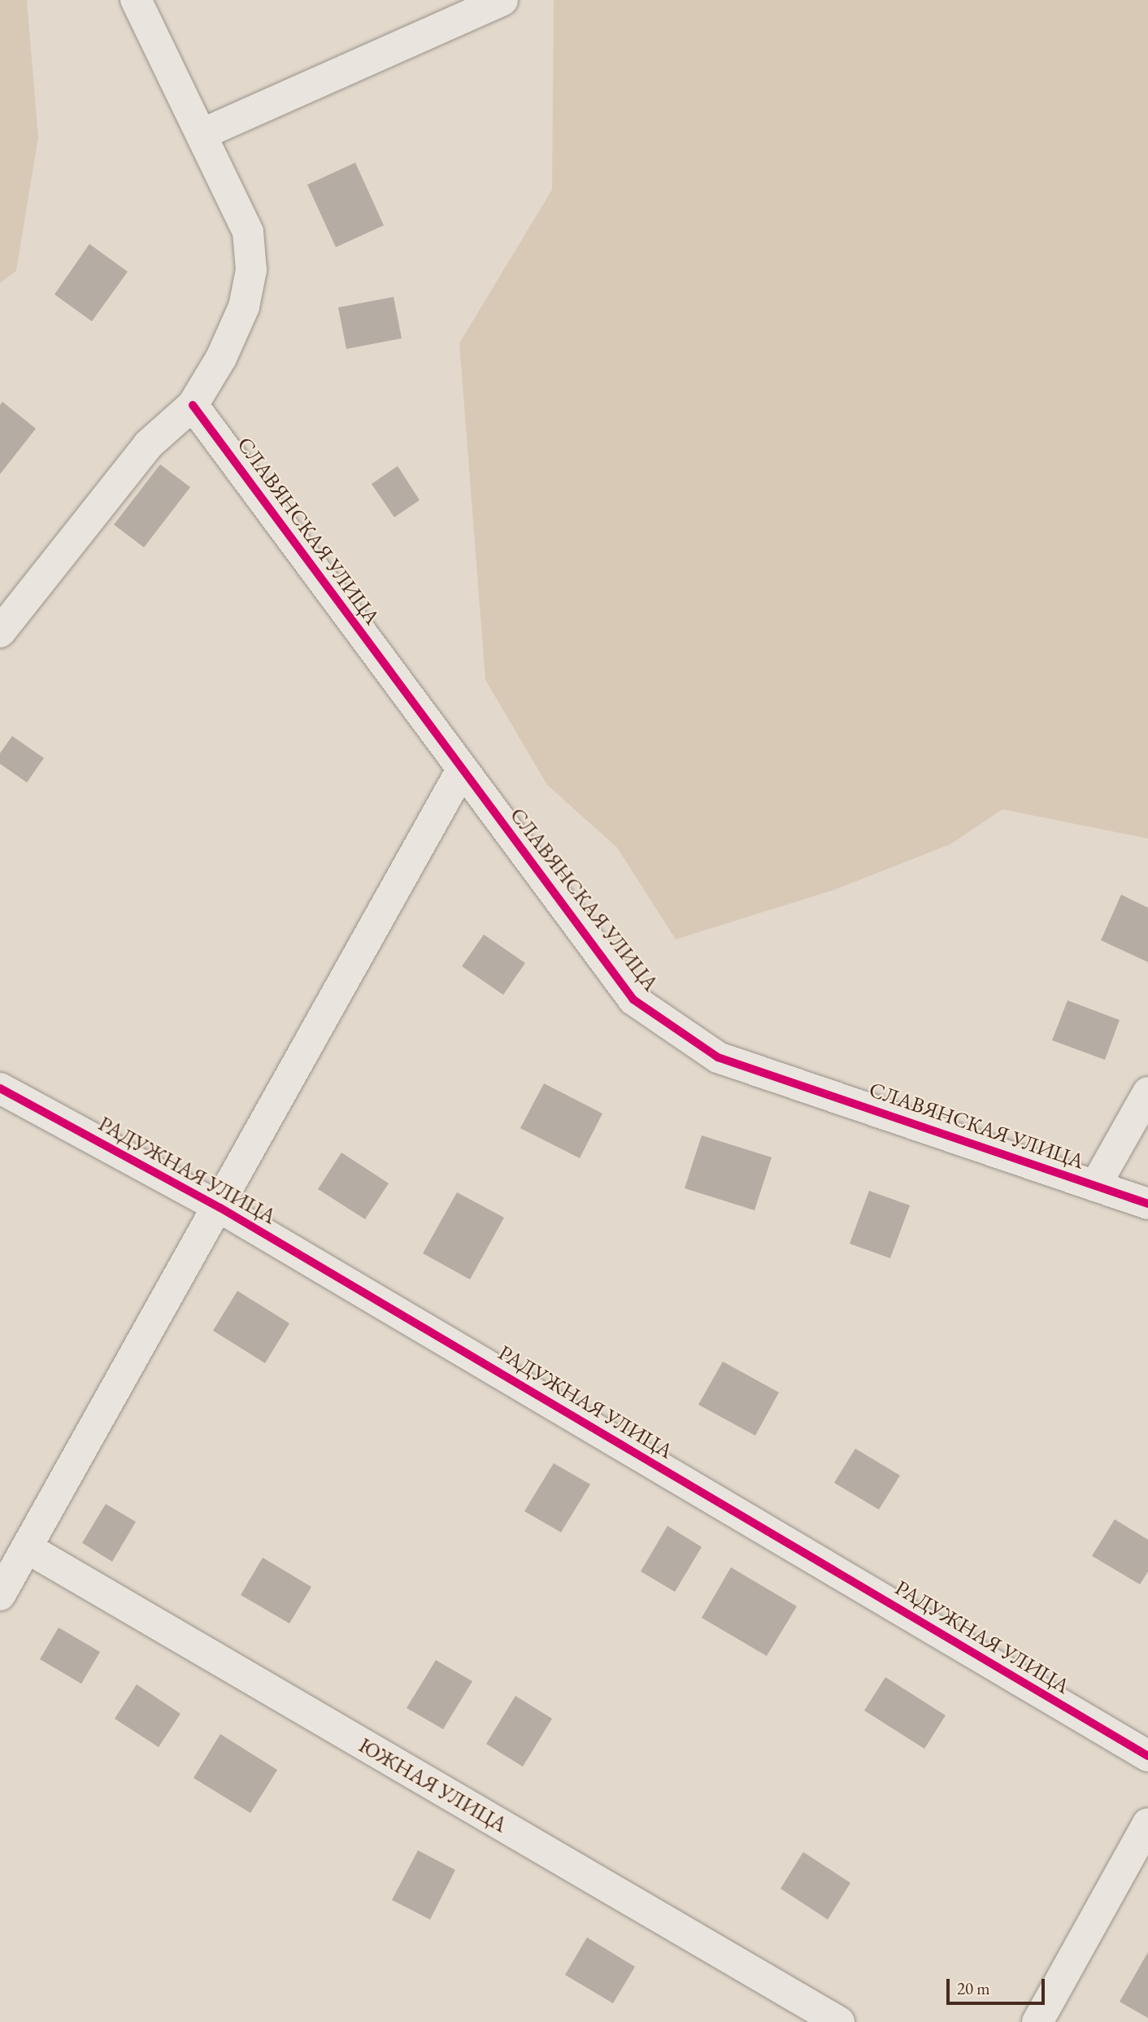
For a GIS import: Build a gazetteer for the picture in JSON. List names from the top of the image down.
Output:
{
  "streets": {
    "street": ["СЛАВЯНСКАЯ УЛИЦА", "РАДУЖНАЯ УЛИЦА", "ЮЖНАЯ УЛИЦА"]
  },
  "scale_bar": "20 m"
}
